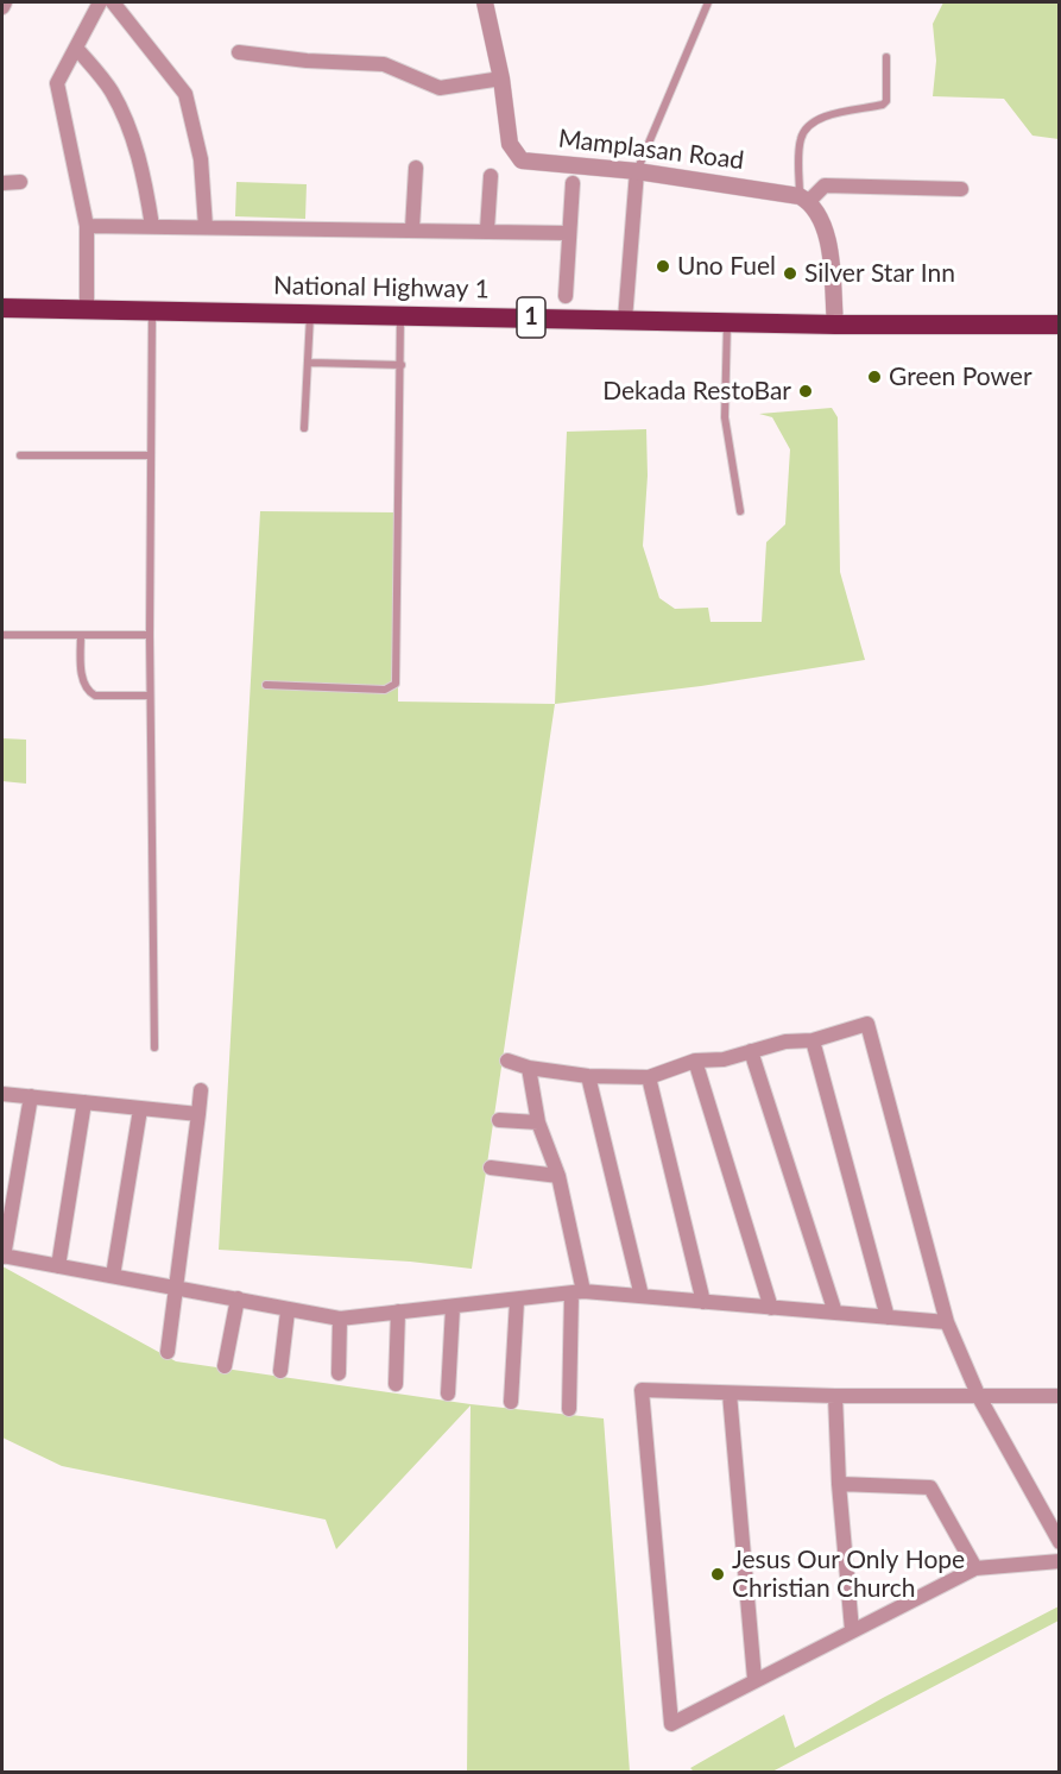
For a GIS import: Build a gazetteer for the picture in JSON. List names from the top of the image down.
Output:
{
  "streets": {
    "highway": ["National Highway 1", "1"],
    "street": ["Mamplasan Road"]
  },
  "places": [
    "Uno Fuel",
    "Silver Star Inn",
    "Green Power",
    "Dekada RestoBar",
    "Jesus Our Only Hope Christian Church"
  ]
}
